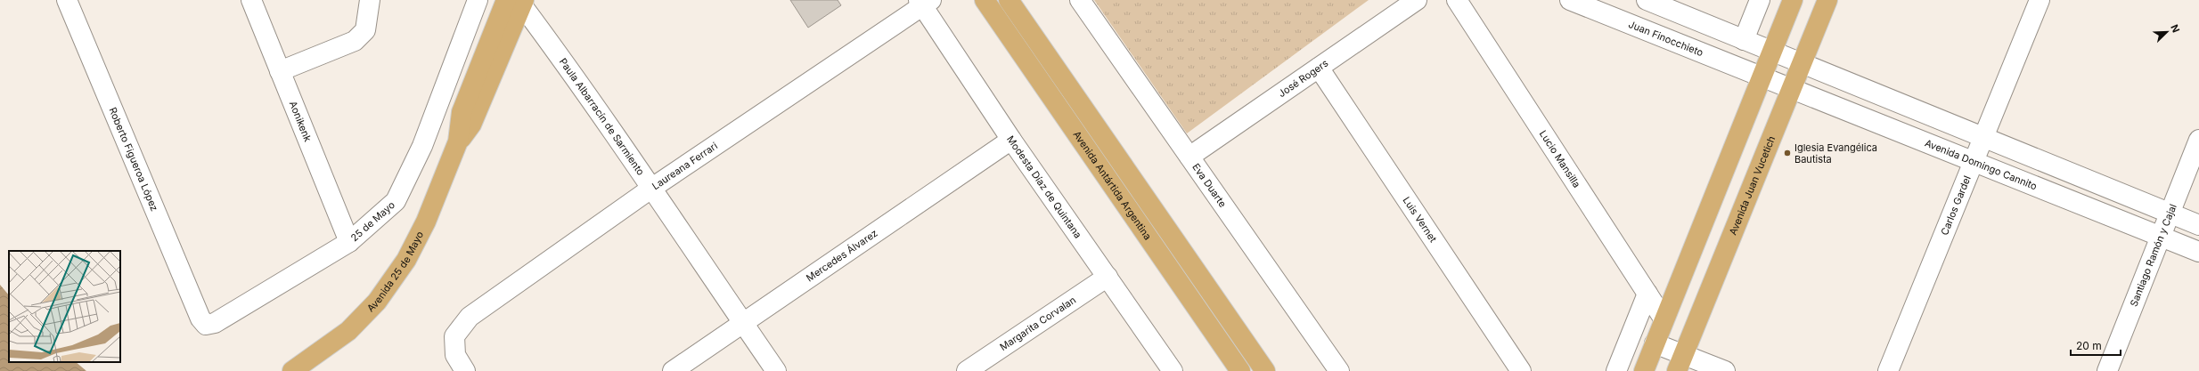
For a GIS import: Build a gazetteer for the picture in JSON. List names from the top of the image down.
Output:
{
  "streets": {
    "main road": ["Avenida Antártida Argentina", "Avenida Juan Vucetich", "Avenida 25 de Mayo"],
    "street": [
      "Juan Finocchieto",
      "José Rogers",
      "Paula Albarracín de Sarmiento",
      "Aonikenk",
      "Roberto Figueroa López",
      "Lucio Mansilla",
      "Avenida Domingo Cannito",
      "Laureana Ferrari",
      "Eva Duarte",
      "Modesta Díaz de Quintana",
      "Carlos Gardel",
      "Luis Vernet",
      "25 de Mayo",
      "Mercedes Álvarez",
      "Santiago Ramón y Cajal",
      "Margarita Corvalan"
    ]
  },
  "crossings": [
    ["Juan Finocchieto", "Avenida Domingo Cannito"],
    ["José Rogers", "Eva Duarte"],
    ["José Rogers", "Luis Vernet"],
    ["Paula Albarracín de Sarmiento", "Laureana Ferrari"],
    ["Paula Albarracín de Sarmiento", "Mercedes Álvarez"],
    ["Paula Albarracín de Sarmiento", "Avenida 25 de Mayo"],
    ["Aonikenk", "25 de Mayo"],
    ["Roberto Figueroa López", "25 de Mayo"],
    ["Avenida Domingo Cannito", "Avenida Juan Vucetich"],
    ["Avenida Domingo Cannito", "Carlos Gardel"],
    ["Avenida Domingo Cannito", "Santiago Ramón y Cajal"],
    ["Laureana Ferrari", "Modesta Díaz de Quintana"],
    ["Modesta Díaz de Quintana", "Mercedes Álvarez"],
    ["Modesta Díaz de Quintana", "Margarita Corvalan"]
  ],
  "places": ["Iglesia Evangélica Bautista"],
  "scale_bar": "20 m",
  "north": "top right"
}
